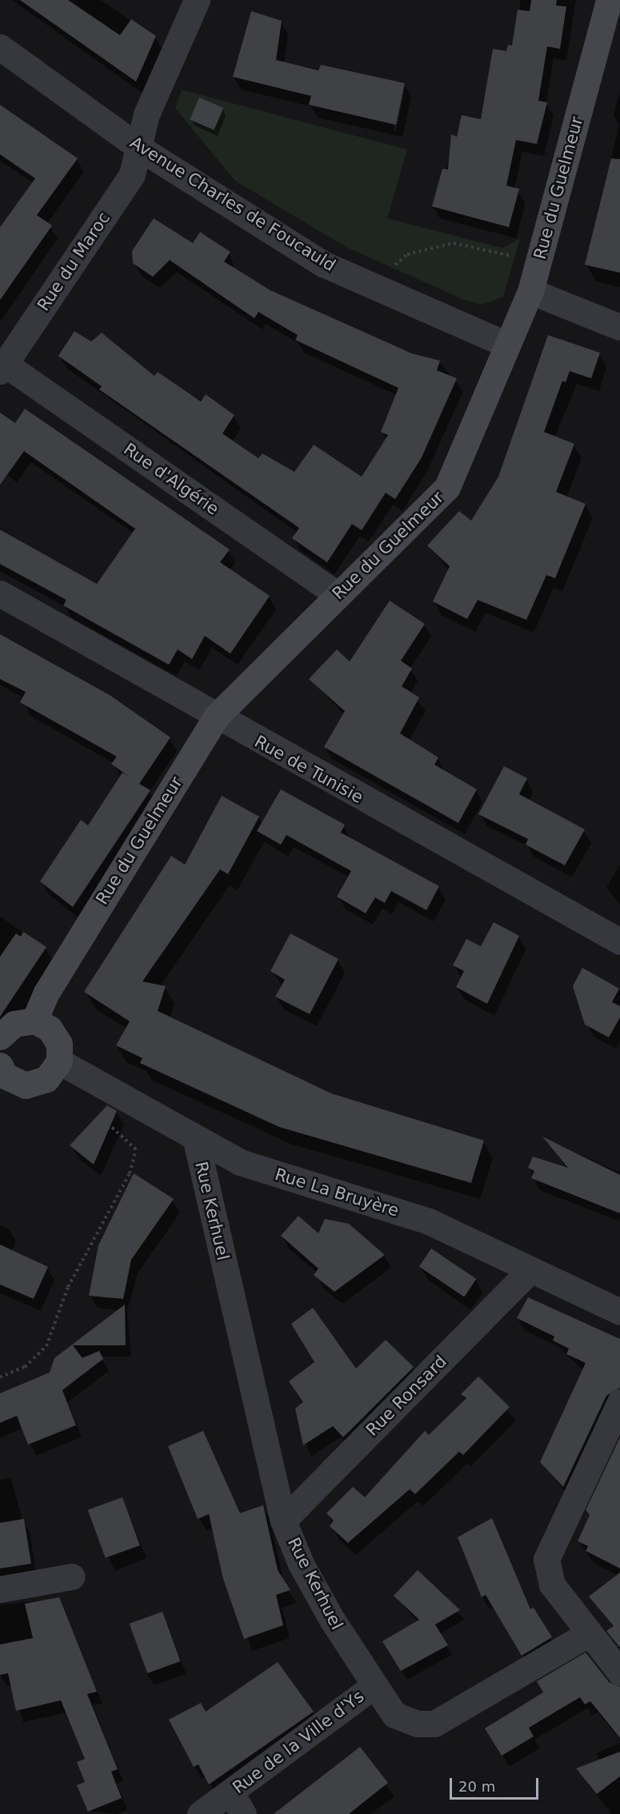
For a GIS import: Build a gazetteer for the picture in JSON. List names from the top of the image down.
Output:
{
  "streets": {
    "street": [
      "Rue du Guelmeur",
      "Avenue Charles de Foucauld",
      "Rue du Maroc",
      "Rue d'Algérie",
      "Rue de Tunisie",
      "Rue La Bruyère",
      "Rue Kerhuel",
      "Rue Ronsard",
      "Rue de la Ville d'Ys"
    ]
  },
  "crossings": [
    ["Rue du Guelmeur", "Avenue Charles de Foucauld"],
    ["Rue du Guelmeur", "Rue d'Algérie"],
    ["Rue du Guelmeur", "Rue de Tunisie"],
    ["Avenue Charles de Foucauld", "Rue du Maroc"],
    ["Rue du Maroc", "Rue d'Algérie"],
    ["Rue La Bruyère", "Rue Kerhuel"],
    ["Rue La Bruyère", "Rue Ronsard"],
    ["Rue Kerhuel", "Rue Ronsard"],
    ["Rue Kerhuel", "Rue de la Ville d'Ys"]
  ],
  "scale_bar": "20 m"
}
